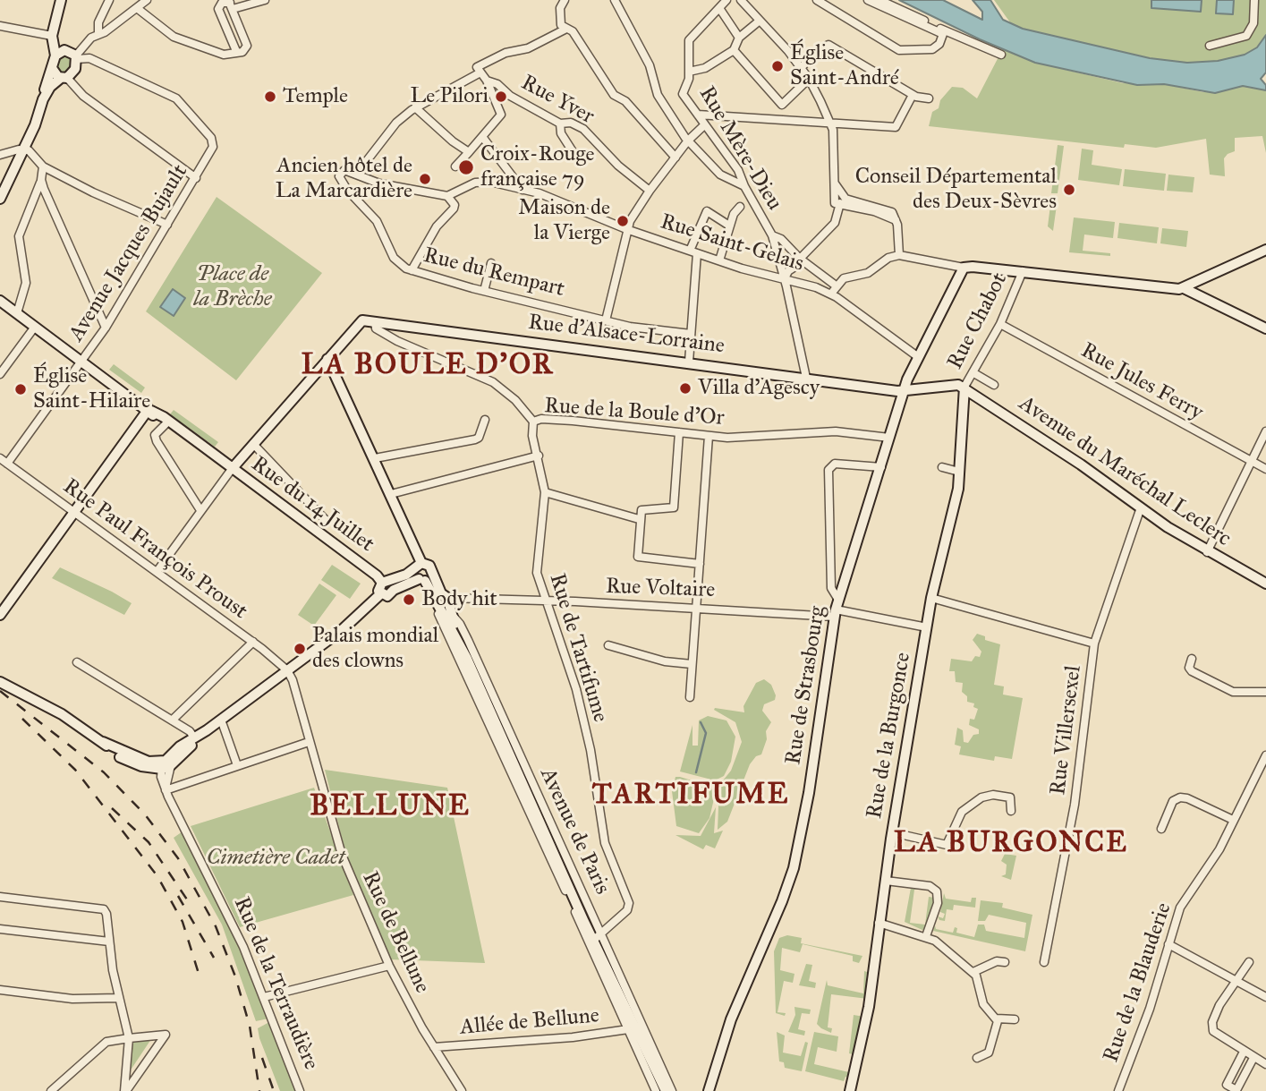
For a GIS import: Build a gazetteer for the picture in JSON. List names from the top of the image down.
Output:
{
  "streets": {
    "main road": [
      "Rue d'Alsace-Lorraine",
      "Avenue du Maréchal Leclerc",
      "Rue du 14 Juillet",
      "Rue de Strasbourg",
      "Rue de la Burgonce",
      "Avenue de Paris"
    ],
    "street": [
      "Rue Yver",
      "Rue Mère-Dieu",
      "Rue Saint-Gelais",
      "Avenue Jacques Bujault",
      "Rue du Rempart",
      "Rue Chabot",
      "Rue Jules Ferry",
      "Rue de la Boule d'Or",
      "Rue Paul François Proust",
      "Rue Voltaire",
      "Rue de Tartifume",
      "Rue Villersexel",
      "Rue de Bellune",
      "Rue de la Blauderie",
      "Rue de la Terraudière",
      "Allée de Bellune"
    ]
  },
  "crossings": [
    ["Rue Mère-Dieu", "Rue Saint-Gelais"],
    ["Rue Mère-Dieu", "Rue d'Alsace-Lorraine"],
    ["Rue Saint-Gelais", "Rue de Strasbourg"],
    ["Avenue Jacques Bujault", "Rue du 14 Juillet"],
    ["Avenue Jacques Bujault", "Rue Paul François Proust"],
    ["Rue Chabot", "Rue d'Alsace-Lorraine"],
    ["Rue Chabot", "Rue Jules Ferry"],
    ["Rue Chabot", "Avenue du Maréchal Leclerc"],
    ["Rue Chabot", "Rue de la Burgonce"],
    ["Rue d'Alsace-Lorraine", "Rue de la Boule d'Or"],
    ["Rue d'Alsace-Lorraine", "Avenue du Maréchal Leclerc"],
    ["Rue d'Alsace-Lorraine", "Rue de Strasbourg"],
    ["Rue d'Alsace-Lorraine", "Rue de la Burgonce"],
    ["Rue d'Alsace-Lorraine", "Avenue de Paris"],
    ["Rue de la Boule d'Or", "Rue de Tartifume"],
    ["Rue de la Boule d'Or", "Rue de Strasbourg"],
    ["Avenue du Maréchal Leclerc", "Rue Villersexel"],
    ["Avenue du Maréchal Leclerc", "Rue de la Burgonce"],
    ["Rue Paul François Proust", "Rue de Bellune"],
    ["Rue Voltaire", "Rue de Tartifume"],
    ["Rue Voltaire", "Rue de Strasbourg"],
    ["Rue Voltaire", "Rue de la Burgonce"],
    ["Rue Voltaire", "Avenue de Paris"],
    ["Rue de Tartifume", "Avenue de Paris"],
    ["Avenue de Paris", "Allée de Bellune"],
    ["Rue de Bellune", "Allée de Bellune"]
  ],
  "districts": [
    "LA BOULE D'OR",
    "TARTIFUME",
    "BELLUNE",
    "LA BURGONCE"
  ],
  "parks": ["Place de la Brèche", "Cimetière Cadet"],
  "places": [
    "Église Saint-André",
    "Temple",
    "Le Pilori",
    "Croix-Rouge française 79",
    "Ancien hôtel de La Marcardière",
    "Conseil Départemental des Deux-Sèvres",
    "Maison de la Vierge",
    "Villa d'Agescy",
    "Église Saint-Hilaire",
    "Body hit",
    "Palais mondial des clowns"
  ]
}
